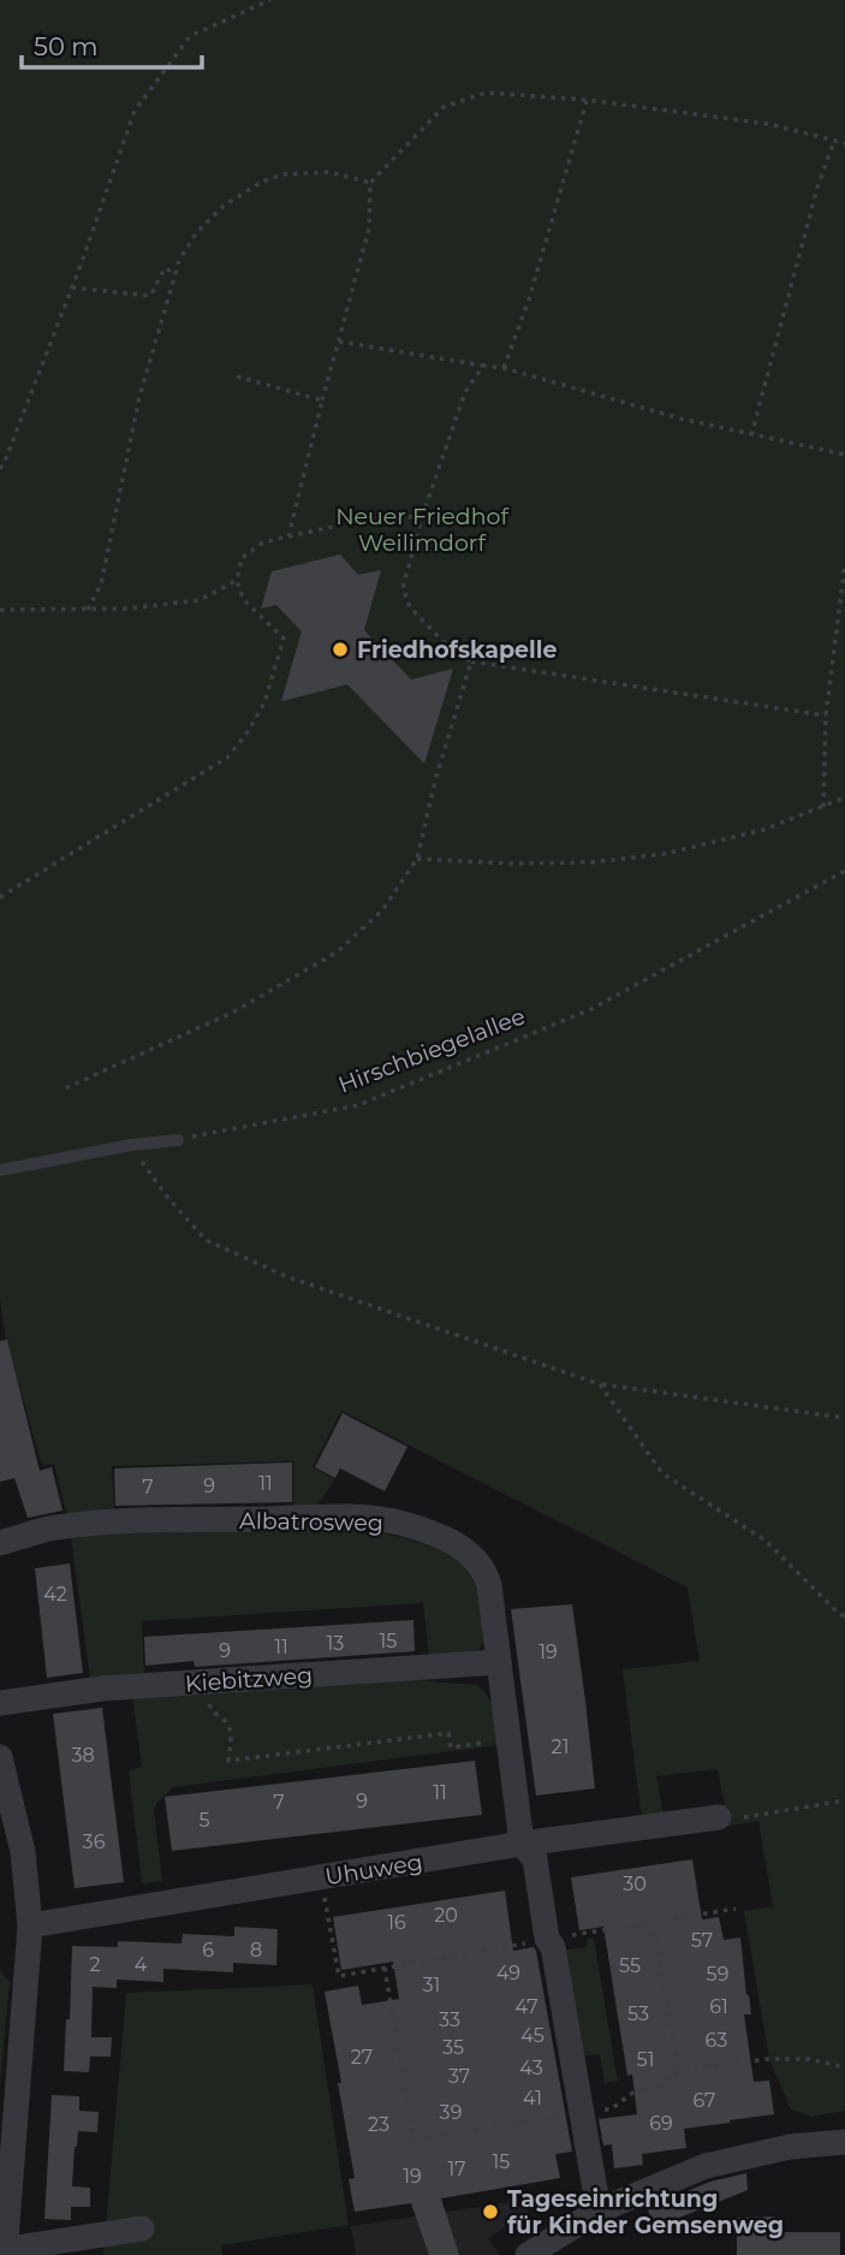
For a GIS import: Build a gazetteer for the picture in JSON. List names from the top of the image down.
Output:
{
  "streets": {
    "street": ["Albatrosweg", "Kiebitzweg", "Uhuweg"],
    "path": ["Hirschbiegelallee"]
  },
  "crossings": [
    ["Albatrosweg", "Kiebitzweg"],
    ["Albatrosweg", "Uhuweg"]
  ],
  "parks": ["Neuer Friedhof Weilimdorf"],
  "places": ["Friedhofskapelle", "Tageseinrichtung für Kinder Gemsenweg"],
  "house_numbers": [
    "11",
    "9",
    "7",
    "42",
    "15",
    "13",
    "11",
    "9",
    "19",
    "21",
    "38",
    "11",
    "9",
    "7",
    "5",
    "36",
    "30",
    "20",
    "16",
    "57",
    "6",
    "8",
    "2",
    "4",
    "55",
    "49",
    "59",
    "31",
    "47",
    "61",
    "53",
    "33",
    "45",
    "63",
    "35",
    "27",
    "51",
    "43",
    "37",
    "41",
    "67",
    "39",
    "69",
    "23",
    "15",
    "17",
    "19"
  ],
  "scale_bar": "50 m"
}
